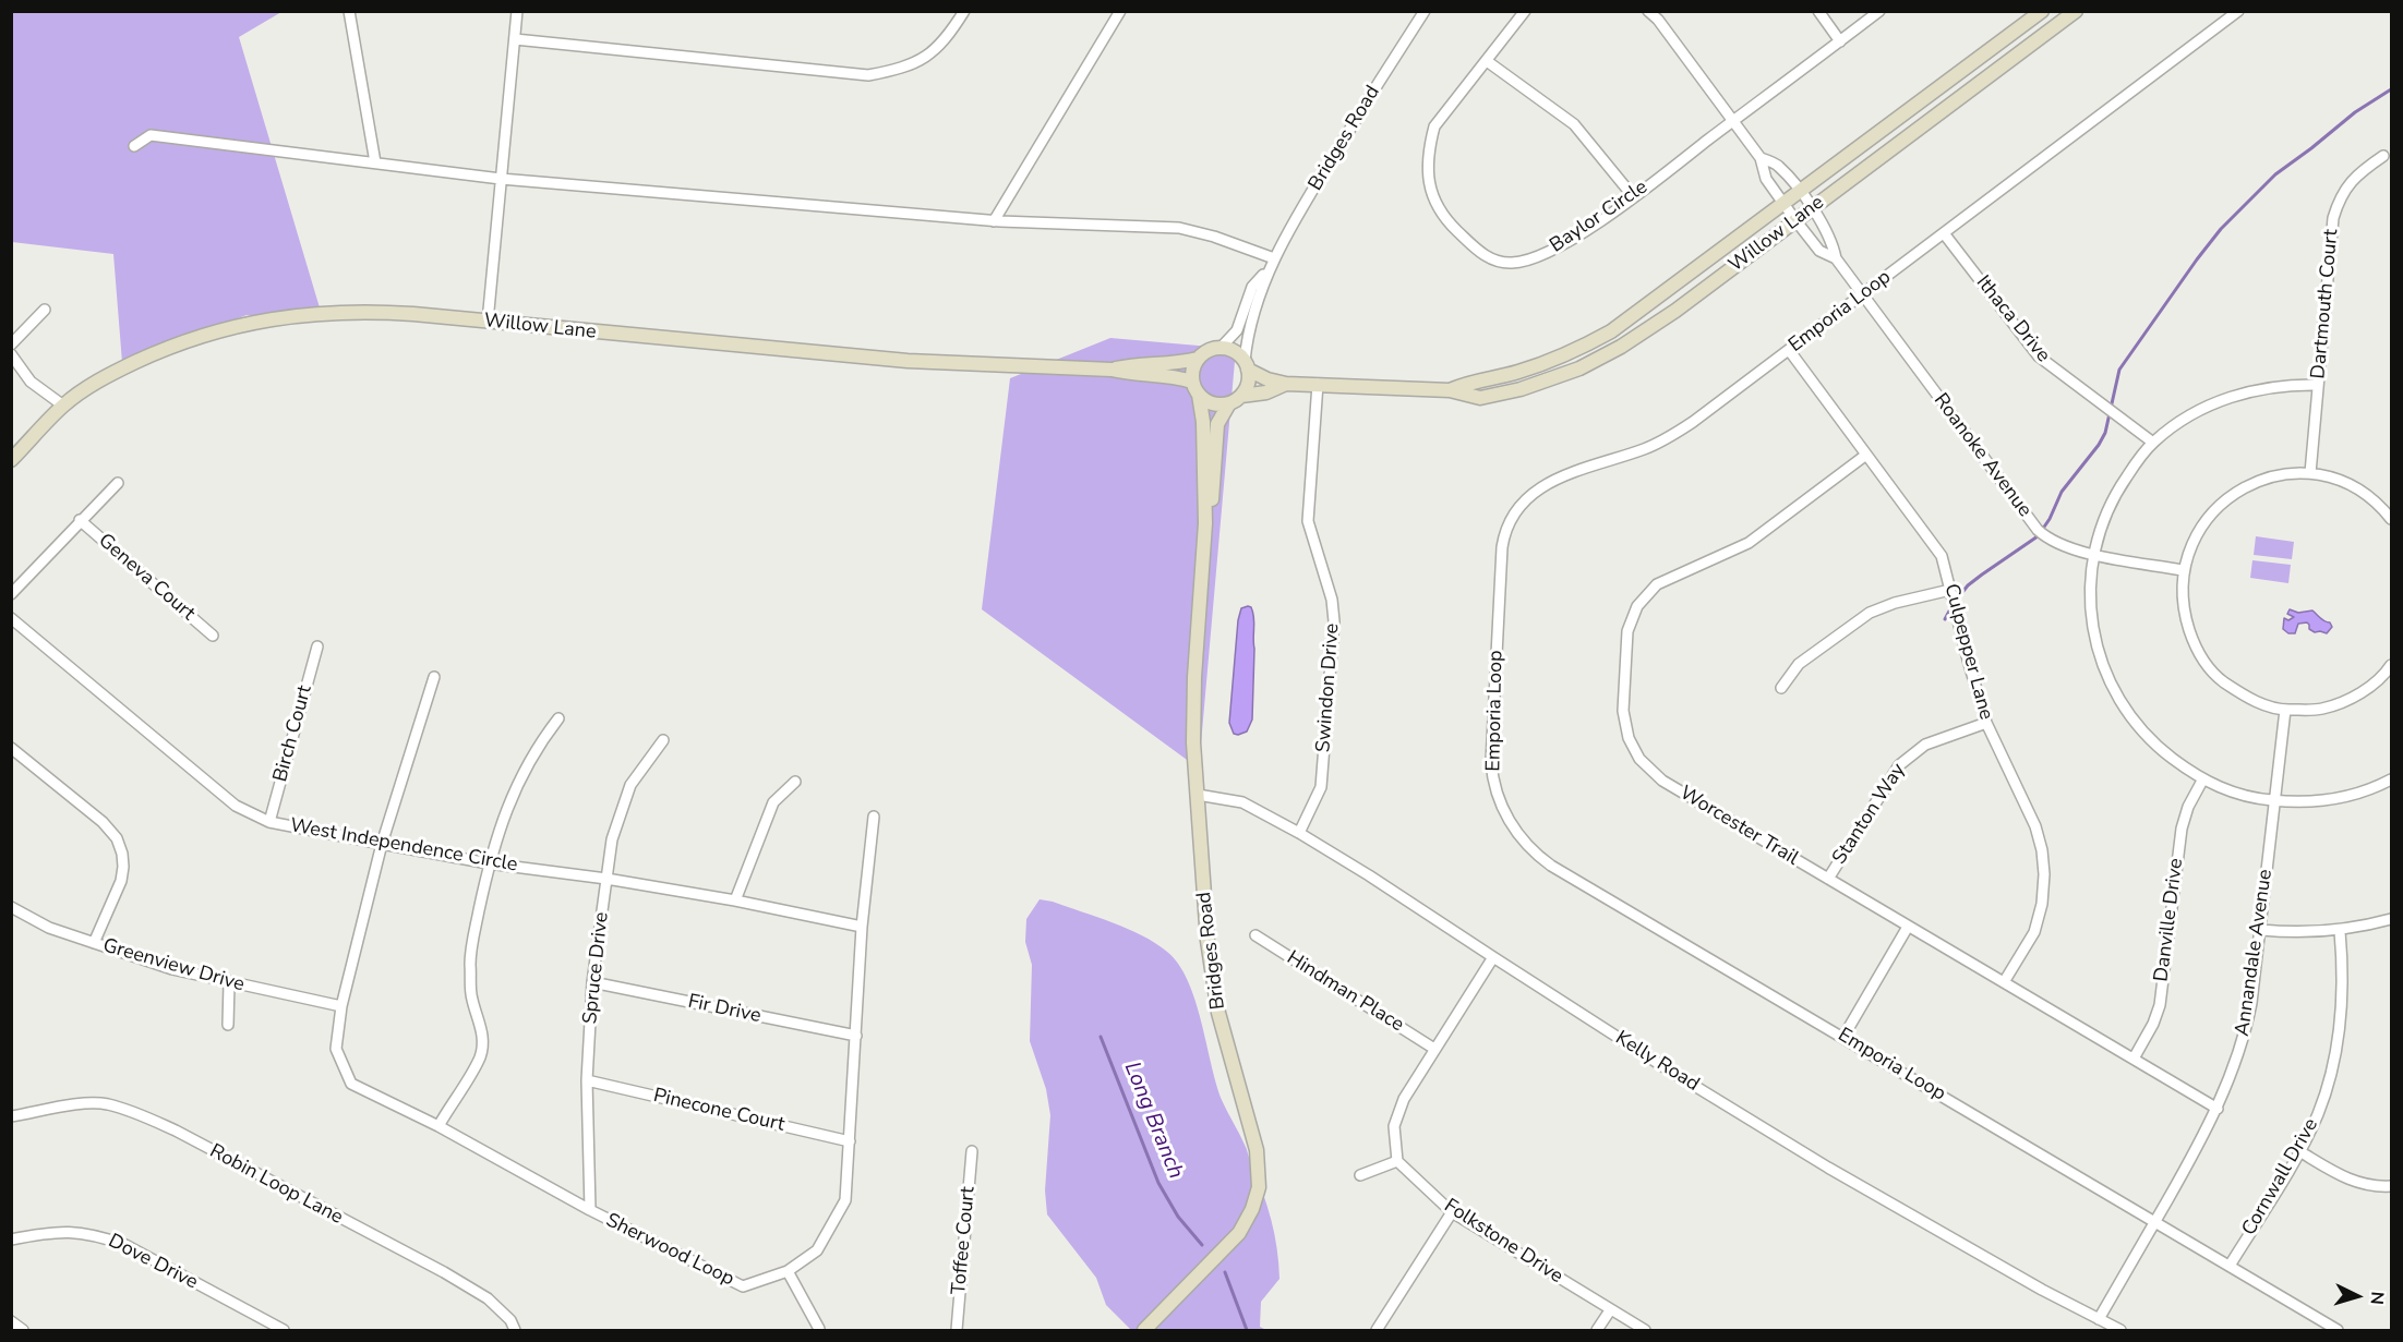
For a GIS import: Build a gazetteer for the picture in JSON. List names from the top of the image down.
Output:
{
  "streets": {
    "street": [
      "Bridges Road",
      "Baylor Circle",
      "Willow Lane",
      "Dartmouth Court",
      "Emporia Loop",
      "Ithaca Drive",
      "Roanoke Avenue",
      "Geneva Court",
      "Culpepper Lane",
      "Swindon Drive",
      "Birch Court",
      "Stanton Way",
      "Worcester Trail",
      "West Independence Circle",
      "Danville Drive",
      "Annandale Avenue",
      "Greenview Drive",
      "Spruce Drive",
      "Hindman Place",
      "Fir Drive",
      "Kelly Road",
      "Pinecone Court",
      "Cornwall Drive",
      "Robin Loop Lane",
      "Toffee Court",
      "Folkstone Drive",
      "Sherwood Loop",
      "Dove Drive"
    ]
  },
  "crossings": [
    ["Bridges Road", "Willow Lane"],
    ["Bridges Road", "Kelly Road"],
    ["Willow Lane", "Roanoke Avenue"],
    ["Willow Lane", "Swindon Drive"],
    ["Emporia Loop", "Ithaca Drive"],
    ["Emporia Loop", "Roanoke Avenue"],
    ["Emporia Loop", "Culpepper Lane"],
    ["Emporia Loop", "Annandale Avenue"],
    ["Emporia Loop", "Cornwall Drive"],
    ["Culpepper Lane", "Stanton Way"],
    ["Culpepper Lane", "Worcester Trail"],
    ["Swindon Drive", "Kelly Road"],
    ["Birch Court", "West Independence Circle"],
    ["Stanton Way", "Worcester Trail"],
    ["Worcester Trail", "Danville Drive"],
    ["Worcester Trail", "Annandale Avenue"],
    ["West Independence Circle", "Spruce Drive"],
    ["West Independence Circle", "Sherwood Loop"],
    ["Annandale Avenue", "Kelly Road"],
    ["Greenview Drive", "Sherwood Loop"],
    ["Spruce Drive", "Fir Drive"],
    ["Spruce Drive", "Pinecone Court"],
    ["Spruce Drive", "Sherwood Loop"],
    ["Fir Drive", "Sherwood Loop"],
    ["Pinecone Court", "Sherwood Loop"]
  ],
  "water": ["Long Branch"],
  "north": "right"
}
